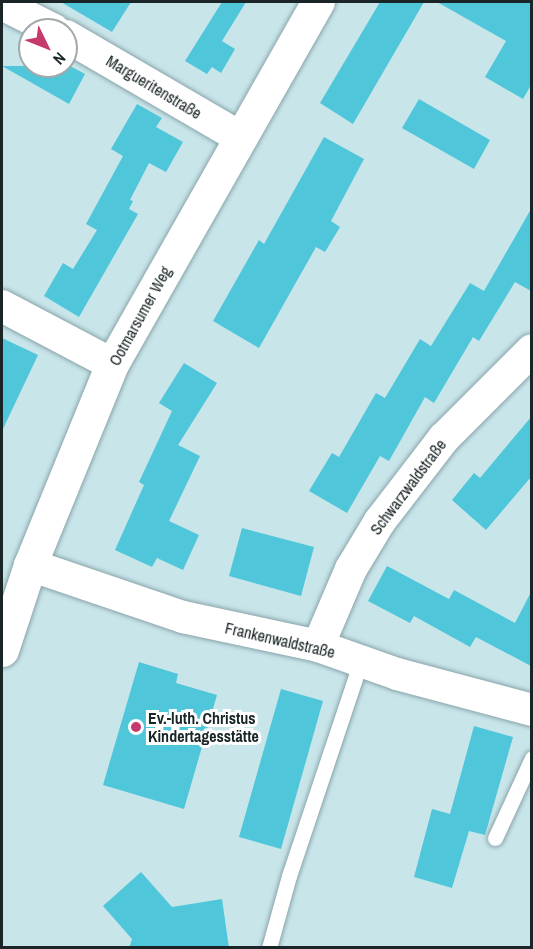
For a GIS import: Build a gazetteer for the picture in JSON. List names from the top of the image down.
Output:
{
  "streets": {
    "street": [
      "Margueritenstraße",
      "Ootmarsumer Weg",
      "Schwarzwaldstraße",
      "Frankenwaldstraße"
    ]
  },
  "crossings": [
    ["Margueritenstraße", "Ootmarsumer Weg"],
    ["Ootmarsumer Weg", "Frankenwaldstraße"],
    ["Schwarzwaldstraße", "Frankenwaldstraße"]
  ],
  "places": ["Ev.-luth. Christus Kindertagesstätte"],
  "north": "bottom right"
}
